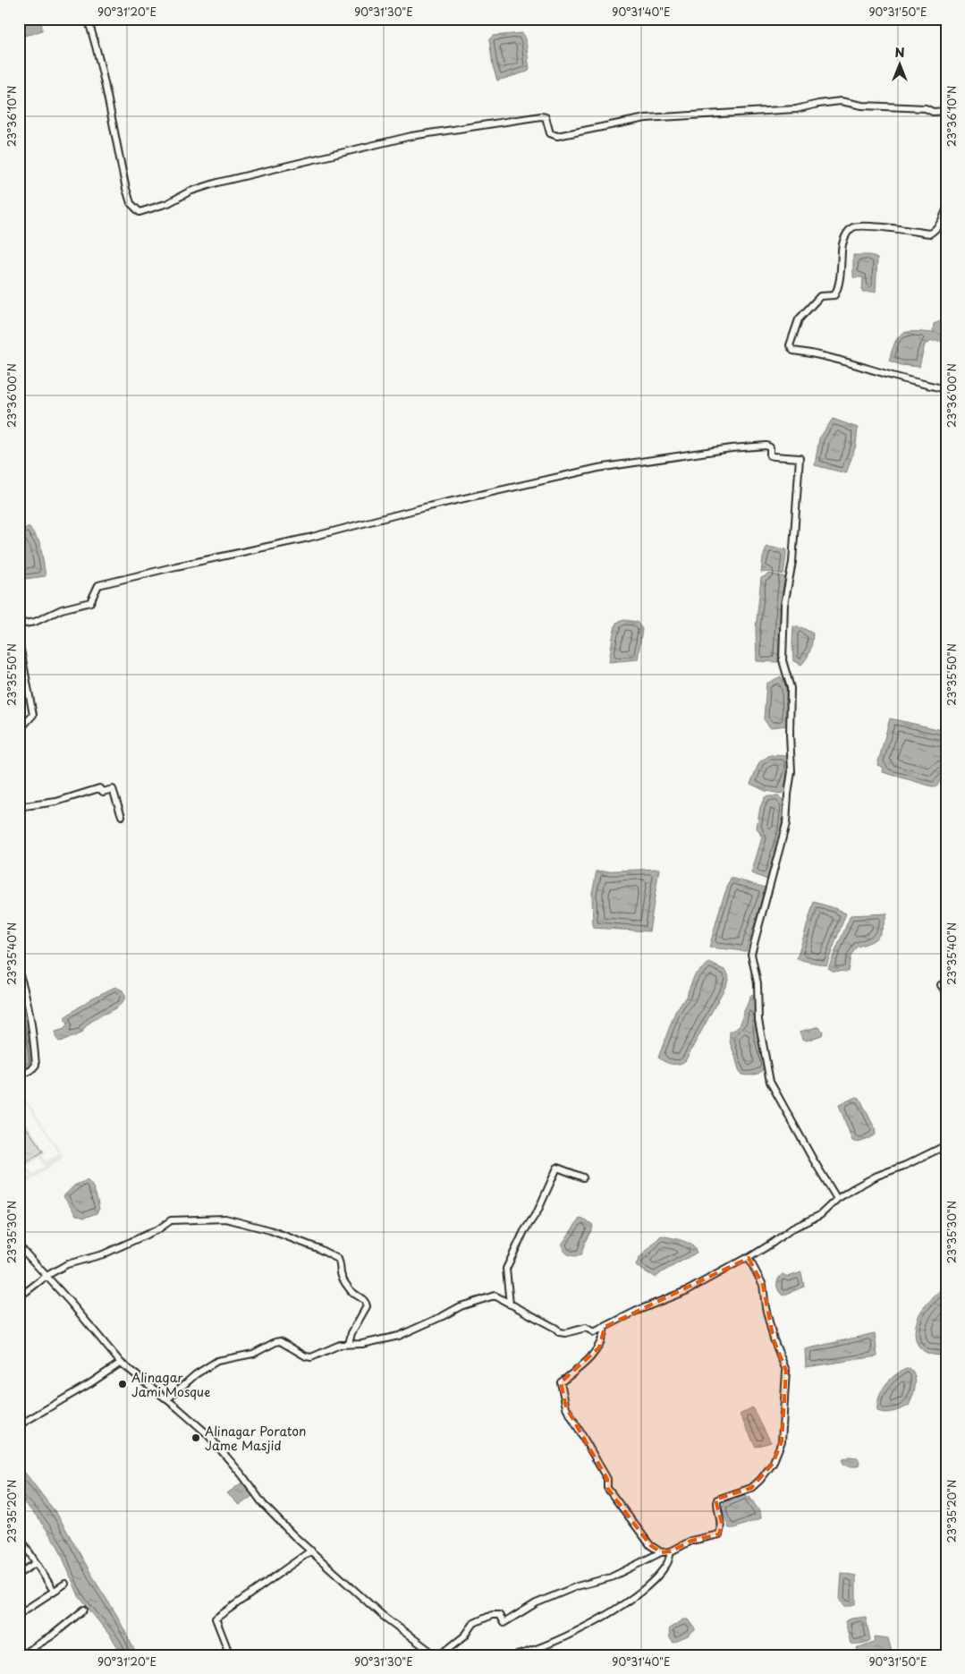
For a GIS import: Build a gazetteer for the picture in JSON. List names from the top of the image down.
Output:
{
  "places": ["Alinagar Jami Mosque", "Alinagar Poraton Jame Masjid"],
  "north": "top",
  "coordinates": [
    "90°31'20\"E",
    "90°31'30\"E",
    "90°31'40\"E",
    "90°31'50\"E",
    "23°36'10\"N",
    "23°36'00\"N",
    "23°35'50\"N",
    "23°35'40\"N",
    "23°35'30\"N",
    "23°35'20\"N"
  ]
}
